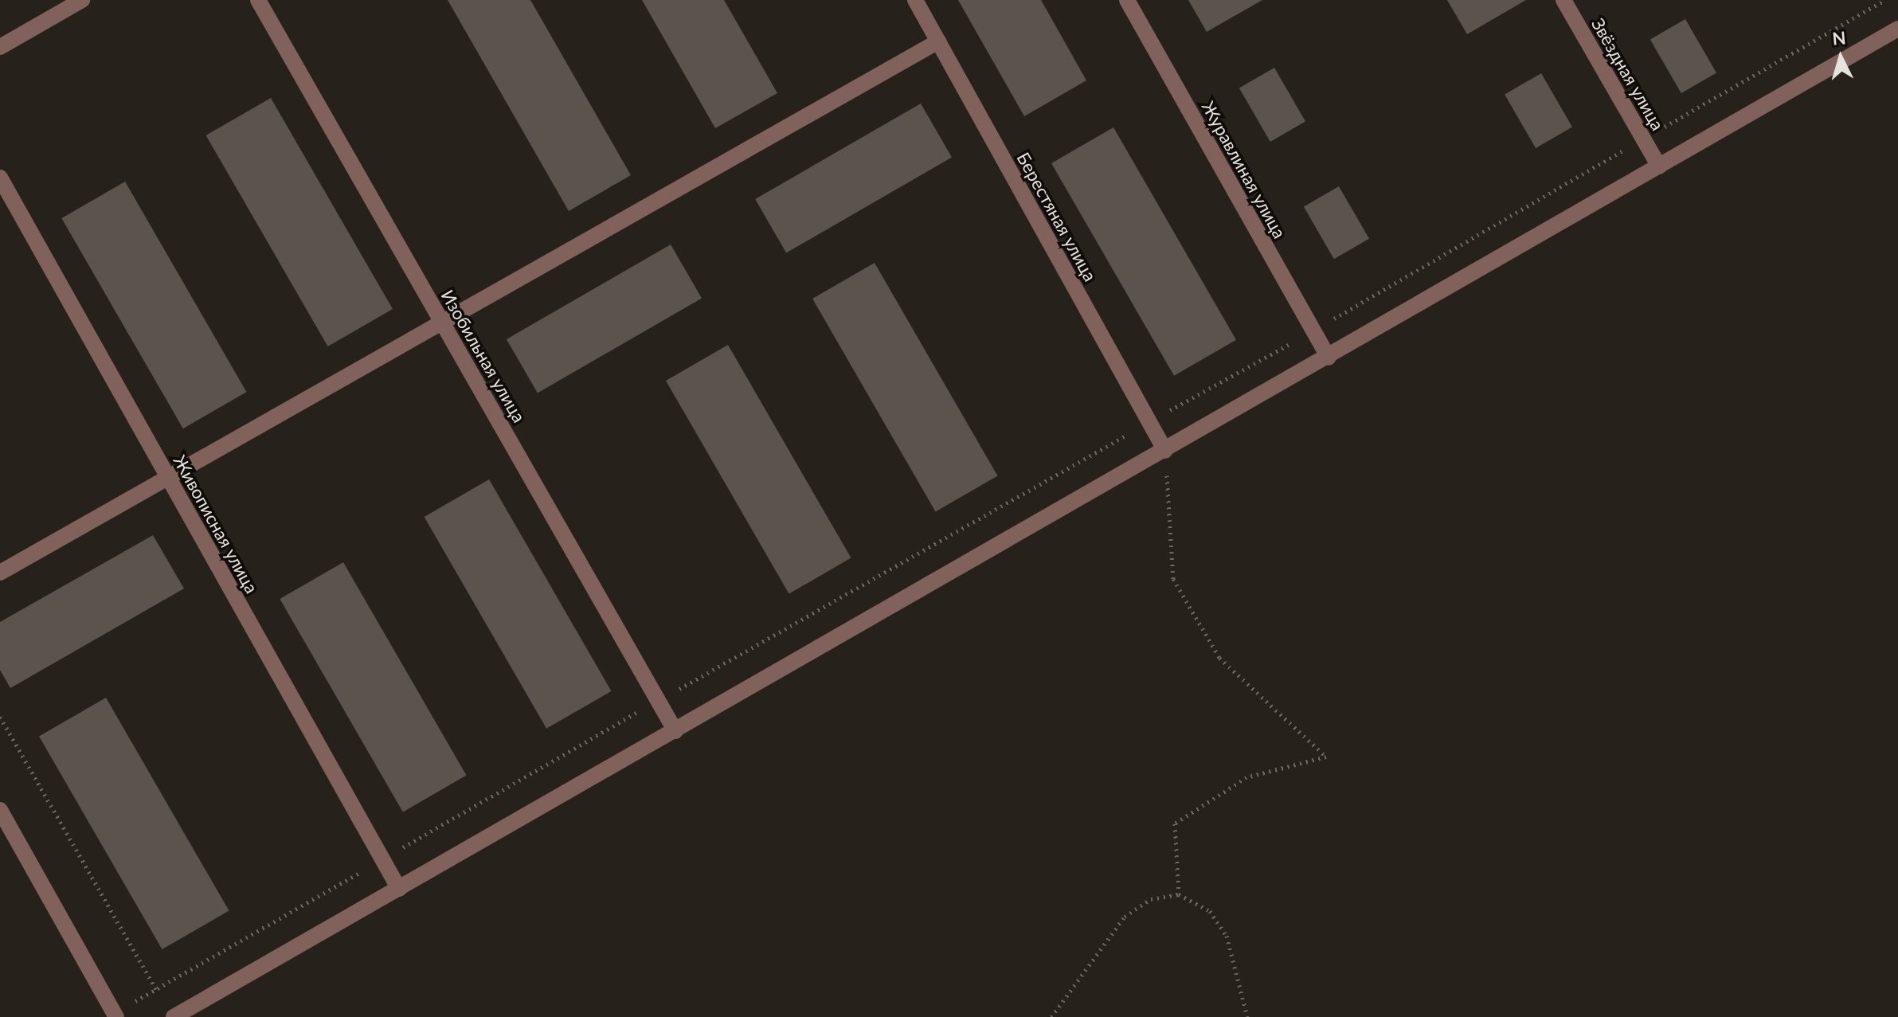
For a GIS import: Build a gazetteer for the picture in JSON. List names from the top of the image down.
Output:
{
  "streets": {
    "street": [
      "Звёздная улица",
      "Журавлиная улица",
      "Берестяная улица",
      "Изобильная улица",
      "Живописная улица"
    ]
  },
  "north": "top"
}
